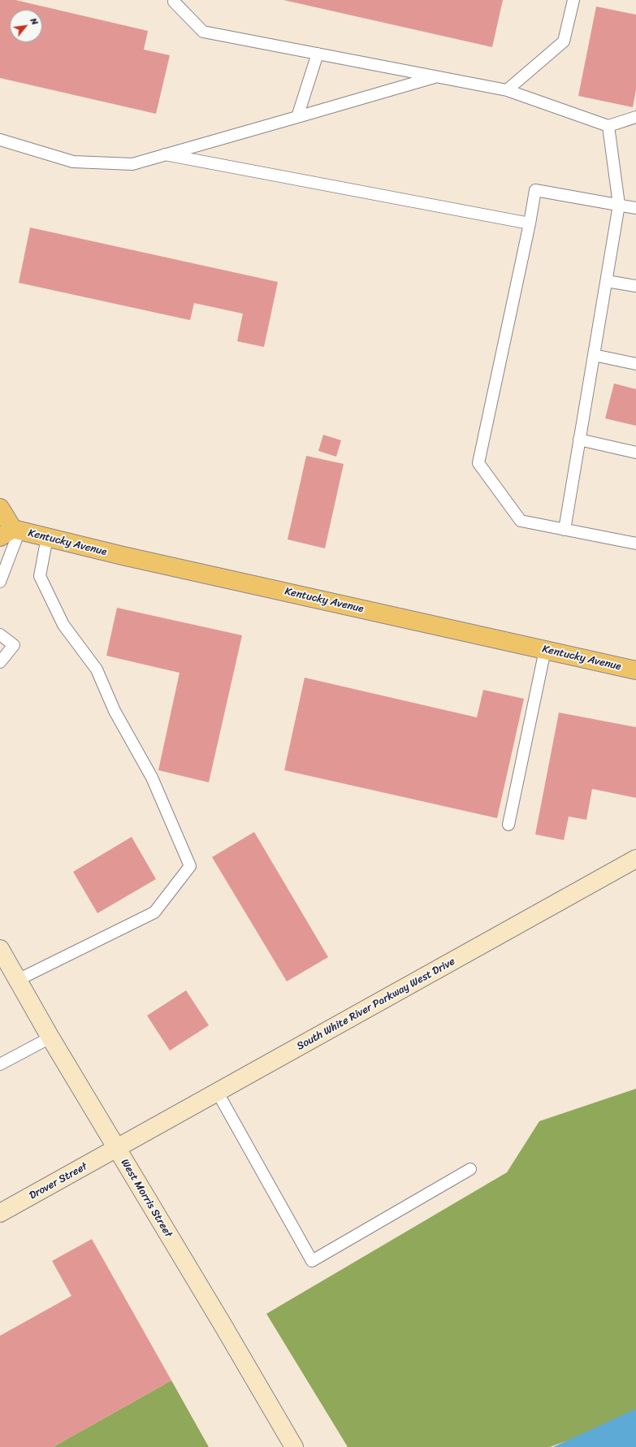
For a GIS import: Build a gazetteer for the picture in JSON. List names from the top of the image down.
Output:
{
  "streets": {
    "main road": ["Kentucky Avenue"],
    "street": ["South White River Parkway West Drive", "Drover Street", "West Morris Street"]
  },
  "crossings": [
    ["South White River Parkway West Drive", "Drover Street"],
    ["South White River Parkway West Drive", "West Morris Street"],
    ["Drover Street", "West Morris Street"]
  ],
  "north": "top right"
}
